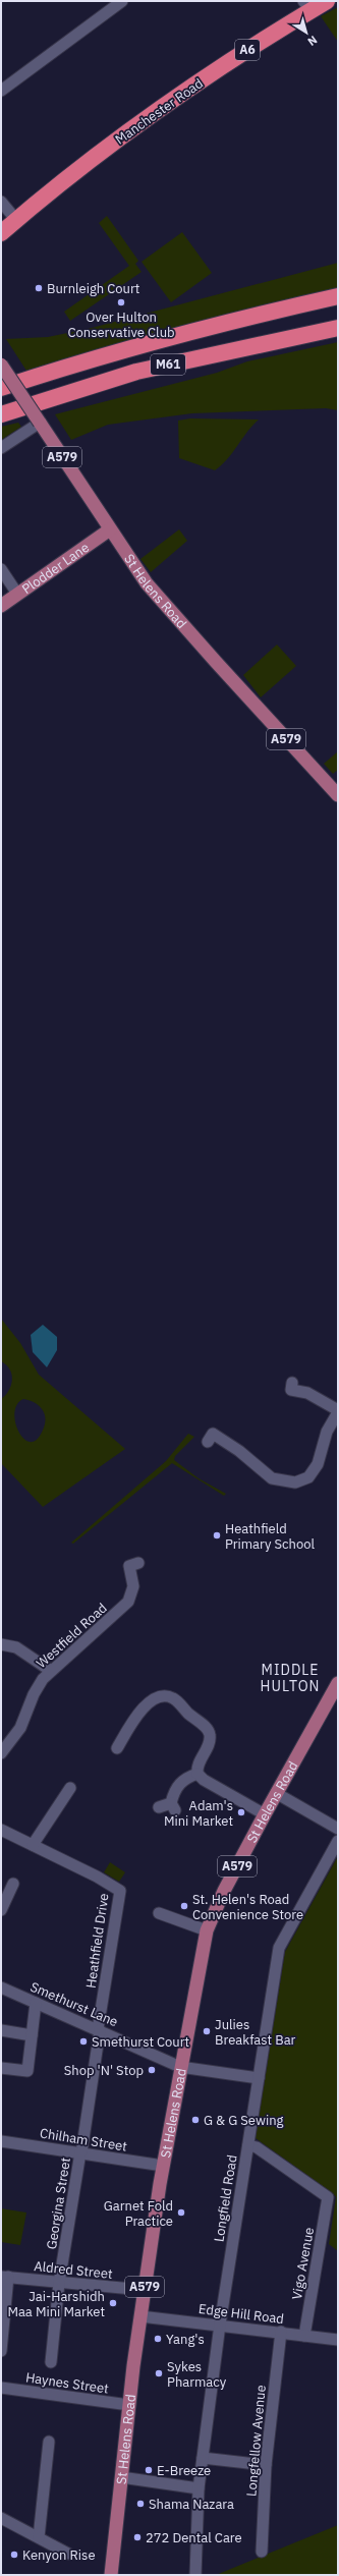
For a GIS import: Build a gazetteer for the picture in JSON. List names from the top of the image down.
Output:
{
  "streets": {
    "highway": ["A6", "Manchester Road", "M61"],
    "main road": ["A579", "Plodder Lane", "St Helens Road"],
    "street": [
      "Westfield Road",
      "Heathfield Drive",
      "Smethurst Lane",
      "Chilham Street",
      "Longfield Road",
      "Georgina Street",
      "Vigo Avenue",
      "Aldred Street",
      "Edge Hill Road",
      "Haynes Street",
      "Longfellow Avenue"
    ]
  },
  "crossings": [
    ["Plodder Lane", "St Helens Road"],
    ["St Helens Road", "Smethurst Lane"],
    ["St Helens Road", "Chilham Street"],
    ["St Helens Road", "Aldred Street"],
    ["St Helens Road", "Edge Hill Road"],
    ["St Helens Road", "Haynes Street"],
    ["Heathfield Drive", "Smethurst Lane"],
    ["Heathfield Drive", "Georgina Street"],
    ["Smethurst Lane", "Longfield Road"],
    ["Smethurst Lane", "Georgina Street"],
    ["Chilham Street", "Georgina Street"],
    ["Longfield Road", "Vigo Avenue"],
    ["Longfield Road", "Edge Hill Road"],
    ["Georgina Street", "Aldred Street"],
    ["Vigo Avenue", "Edge Hill Road"],
    ["Edge Hill Road", "Longfellow Avenue"]
  ],
  "districts": ["MIDDLE HULTON"],
  "places": [
    "Burnleigh Court",
    "Over Hulton Conservative Club",
    "Heathfield Primary School",
    "Adam's Mini Market",
    "St. Helen's Road Convenience Store",
    "Julies Breakfast Bar",
    "Smethurst Court",
    "Shop 'N' Stop",
    "G & G Sewing",
    "Garnet Fold Practice",
    "Jai-Harshidh Maa Mini Market",
    "Yang's",
    "Sykes Pharmacy",
    "E-Breeze",
    "Shama Nazara",
    "272 Dental Care",
    "Kenyon Rise"
  ],
  "north": "bottom right"
}
